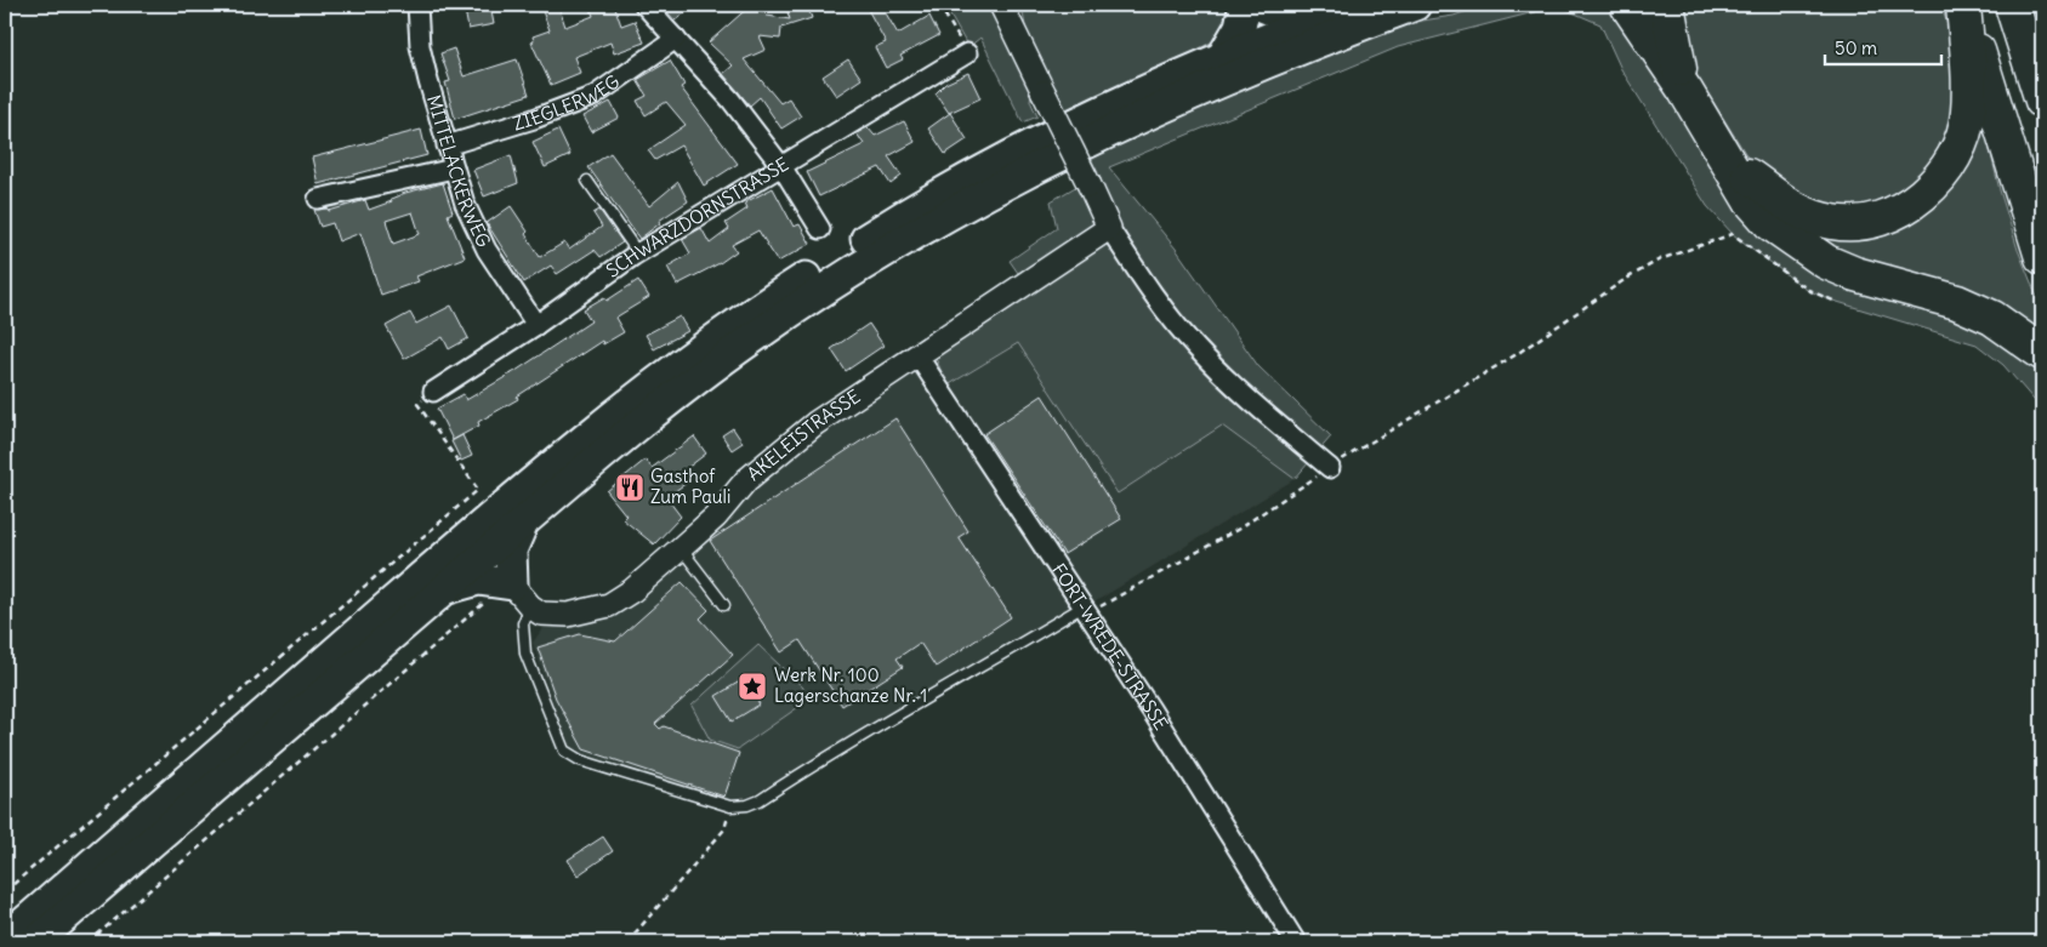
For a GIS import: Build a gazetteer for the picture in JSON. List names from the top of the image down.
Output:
{
  "streets": {
    "street": [
      "ZIEGLERWEG",
      "MITTELÄCKERWEG",
      "SCHWARZDORNSTRASSE",
      "AKELEISTRASSE",
      "FORT-WREDE-STRASSE"
    ]
  },
  "crossings": [
    ["ZIEGLERWEG", "MITTELÄCKERWEG"],
    ["MITTELÄCKERWEG", "SCHWARZDORNSTRASSE"],
    ["AKELEISTRASSE", "FORT-WREDE-STRASSE"]
  ],
  "places": {
    "restaurant": ["Gasthof Zum Pauli"],
    "place": ["Werk Nr. 100 Lagerschanze Nr. 1"]
  },
  "scale_bar": "50 m"
}
